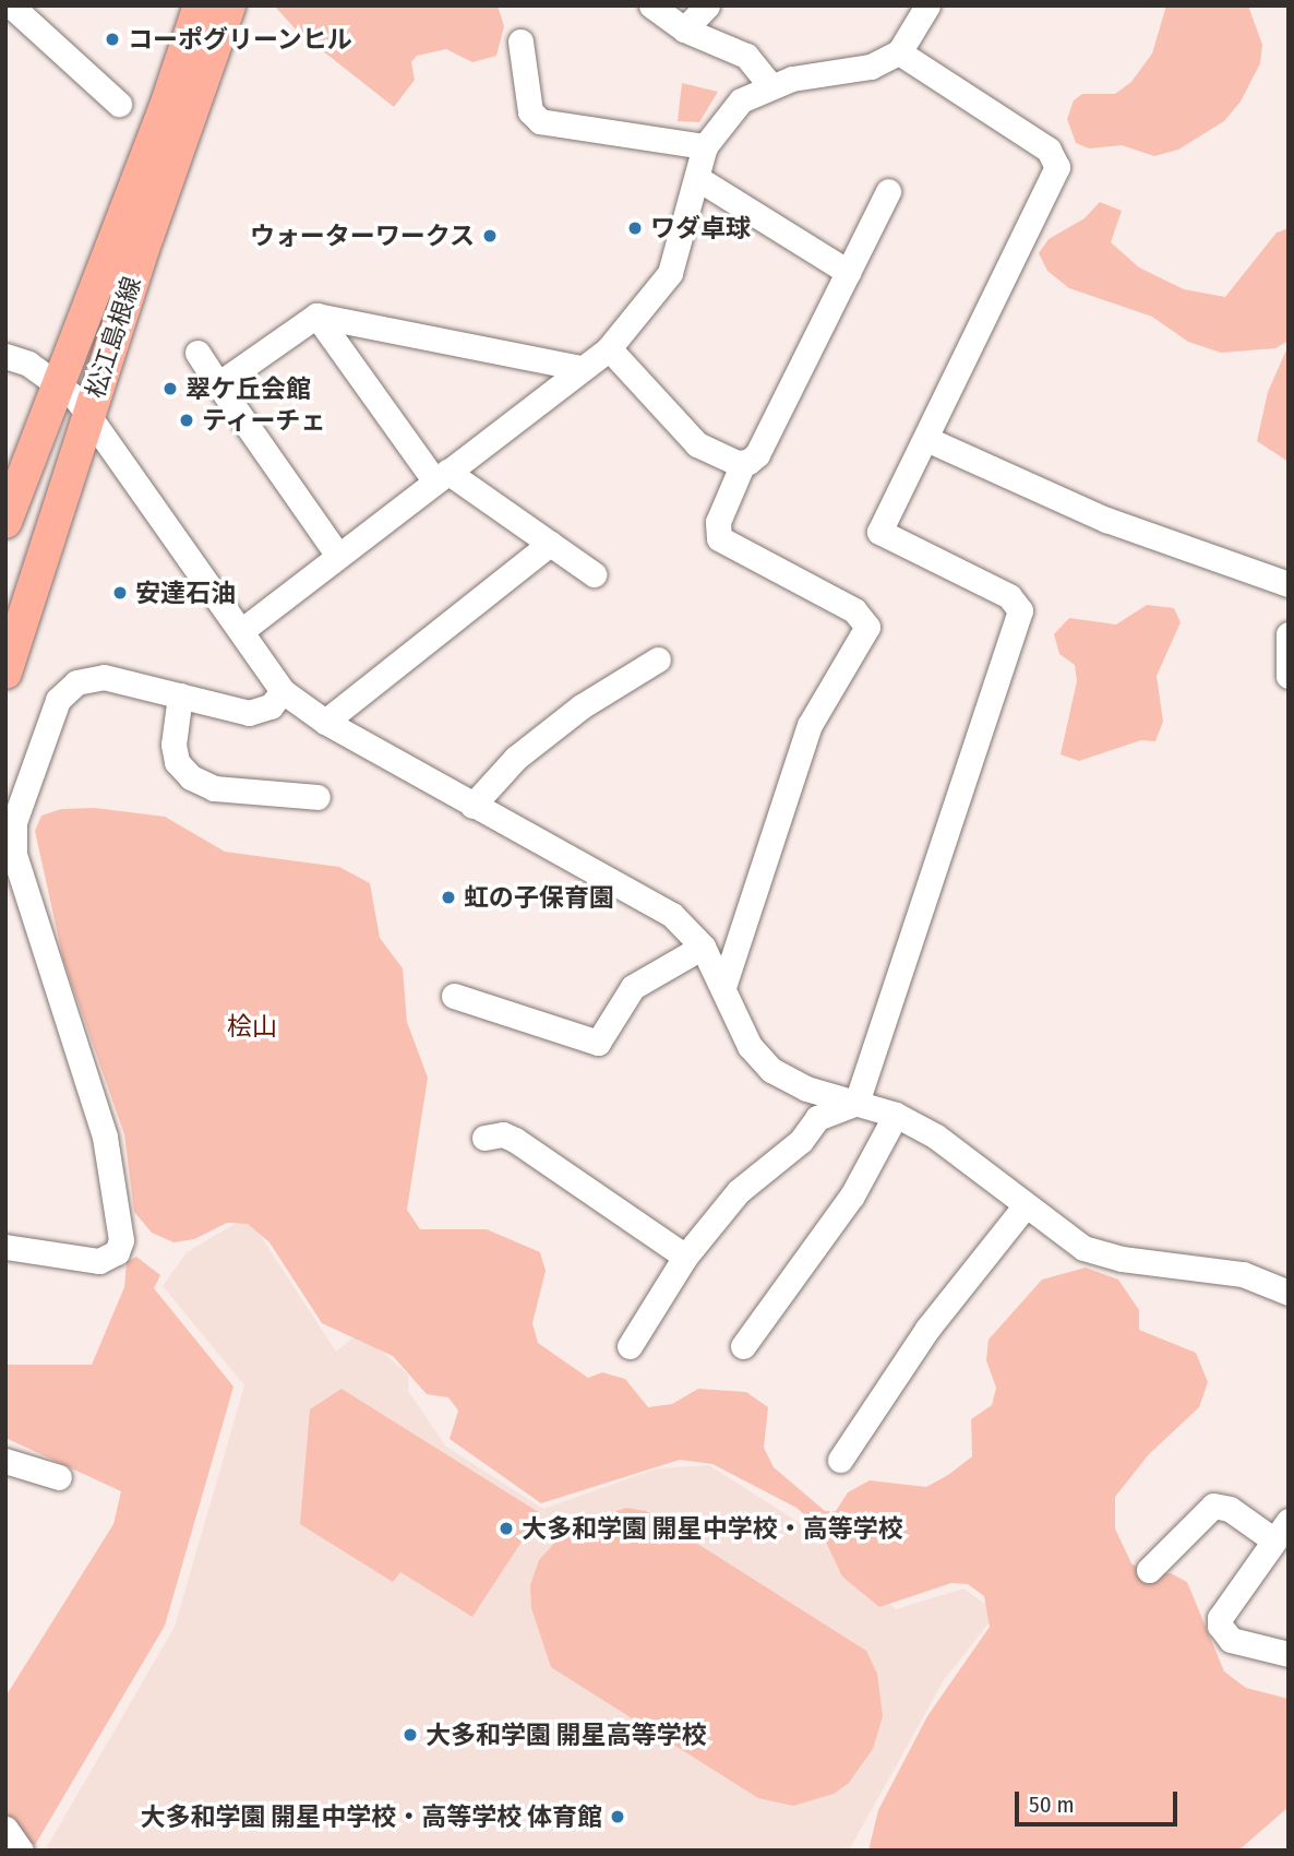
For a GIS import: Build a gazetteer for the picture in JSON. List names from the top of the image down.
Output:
{
  "streets": {
    "main road": ["松江島根線"]
  },
  "parks": ["桧山"],
  "places": [
    "コーポグリーンヒル",
    "ワダ卓球",
    "ウォーターワークス",
    "翠ケ丘会館",
    "ティーチェ",
    "安達石油",
    "虹の子保育園",
    "大多和学園 開星中学校・高等学校",
    "大多和学園 開星高等学校",
    "大多和学園 開星中学校・高等学校 体育館"
  ],
  "scale_bar": "50 m"
}
